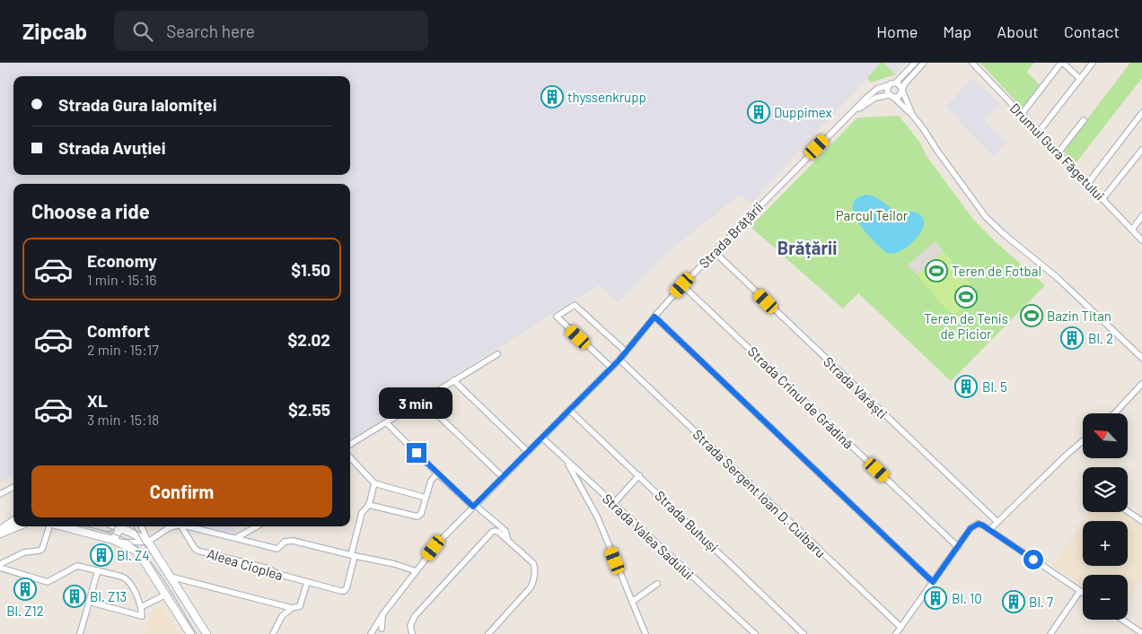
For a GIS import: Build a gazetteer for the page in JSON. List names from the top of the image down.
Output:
{
  "streets": {
    "street": [
      "Drumul Gura Făgetului",
      "Strada Brățării",
      "Strada Vărăști",
      "Strada Crinul de Grădină",
      "Strada Sergent Ioan D. Cuibaru",
      "Strada Buhuși",
      "Strada Valea Sadului",
      "Aleea Cioplea"
    ]
  },
  "crossings": [
    ["Strada Brățării", "Strada Vărăști"],
    ["Strada Brățării", "Strada Crinul de Grădină"],
    ["Strada Brățării", "Strada Sergent Ioan D. Cuibaru"],
    ["Strada Brățării", "Strada Buhuși"],
    ["Strada Brățării", "Strada Valea Sadului"]
  ],
  "districts": ["Brățării"],
  "parks": ["Parcul Teilor"],
  "places": {
    "building": [
      "thyssenkrupp",
      "Duppimex",
      "Bl. 2",
      "Bl. 5",
      "Bl. Z4",
      "Bl. Z12",
      "Bl. Z13",
      "Bl. 10",
      "Bl. 7"
    ],
    "sports": ["Teren de Fotbal", "Teren de Tenis de Picior", "Bazin Titan"]
  },
  "north": "top left",
  "page": {
    "header": "Zipcab",
    "search": "Search here",
    "nav": [
      "Home",
      "Map",
      "About",
      "Contact"
    ],
    "banner": ["Strada Gura Ialomiței", "Strada Avuției"],
    "heading": "Choose a ride",
    "list": [
      {
        "name": "Economy",
        "note": "1 min · 15:16",
        "value": "$1.50"
      },
      {
        "name": "Comfort",
        "note": "2 min · 15:17",
        "value": "$2.02"
      },
      {
        "name": "XL",
        "note": "3 min · 15:18",
        "value": "$2.55"
      }
    ],
    "bubble": "3 min",
    "map_buttons": ["+", "−"],
    "buttons": "Confirm"
  }
}
